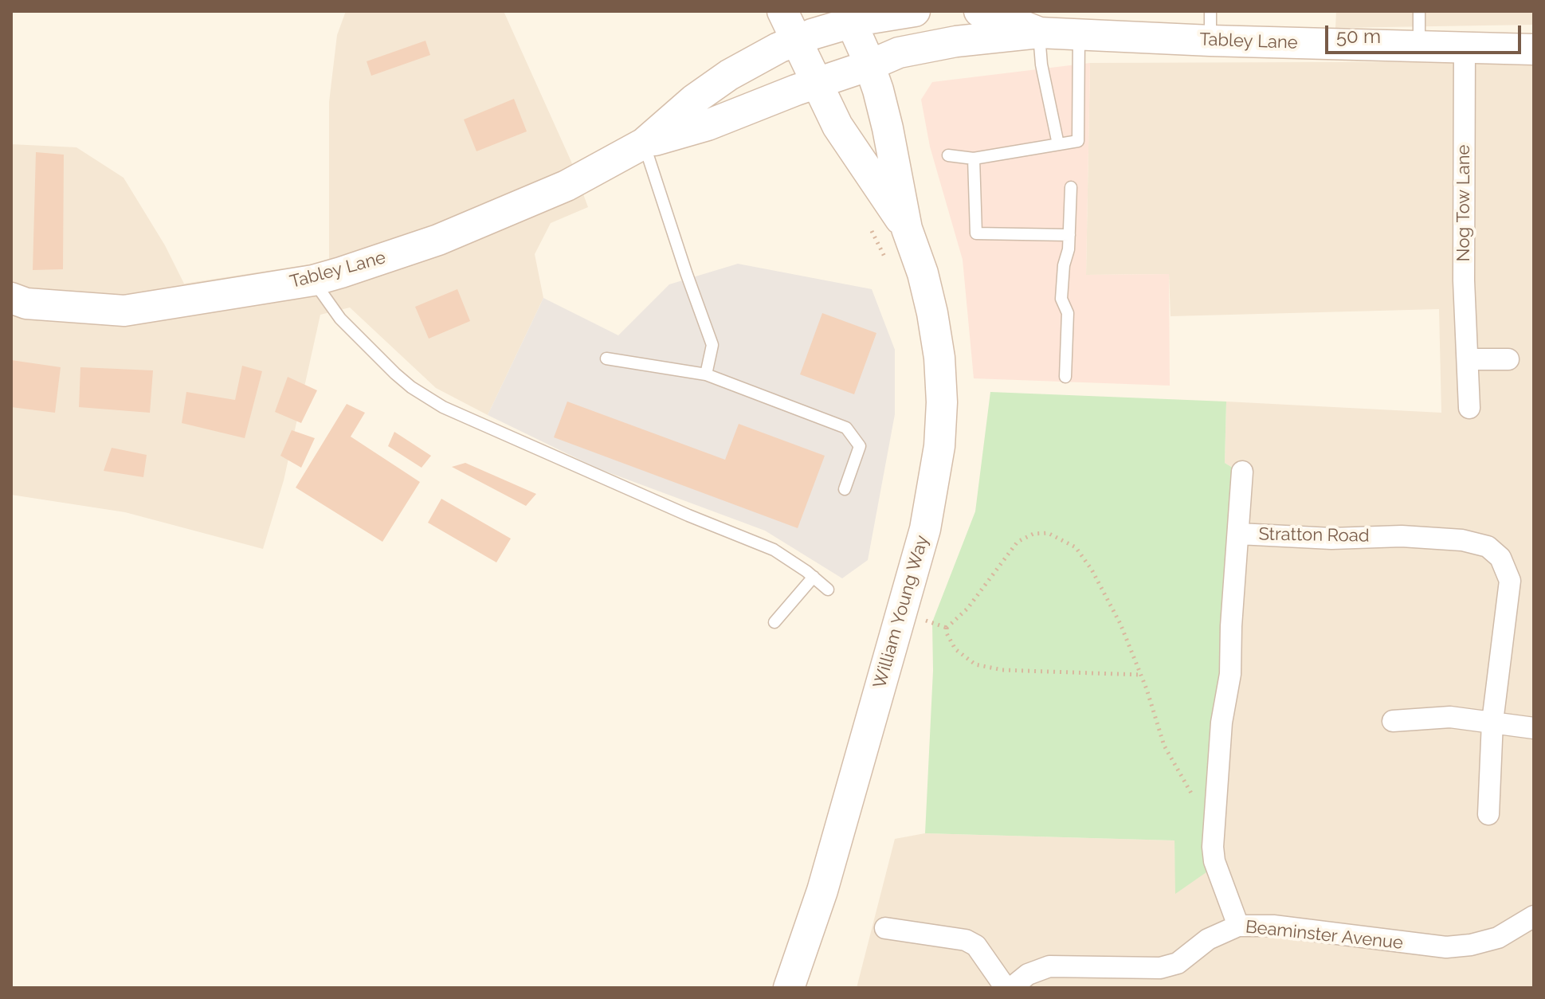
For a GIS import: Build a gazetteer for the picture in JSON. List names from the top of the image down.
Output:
{
  "streets": {
    "main road": ["Tabley Lane", "William Young Way"],
    "street": ["Nog Tow Lane", "Stratton Road", "Beaminster Avenue"]
  },
  "crossings": [
    ["Tabley Lane", "Nog Tow Lane"],
    ["Tabley Lane", "William Young Way"],
    ["Stratton Road", "Beaminster Avenue"]
  ],
  "scale_bar": "50 m"
}
